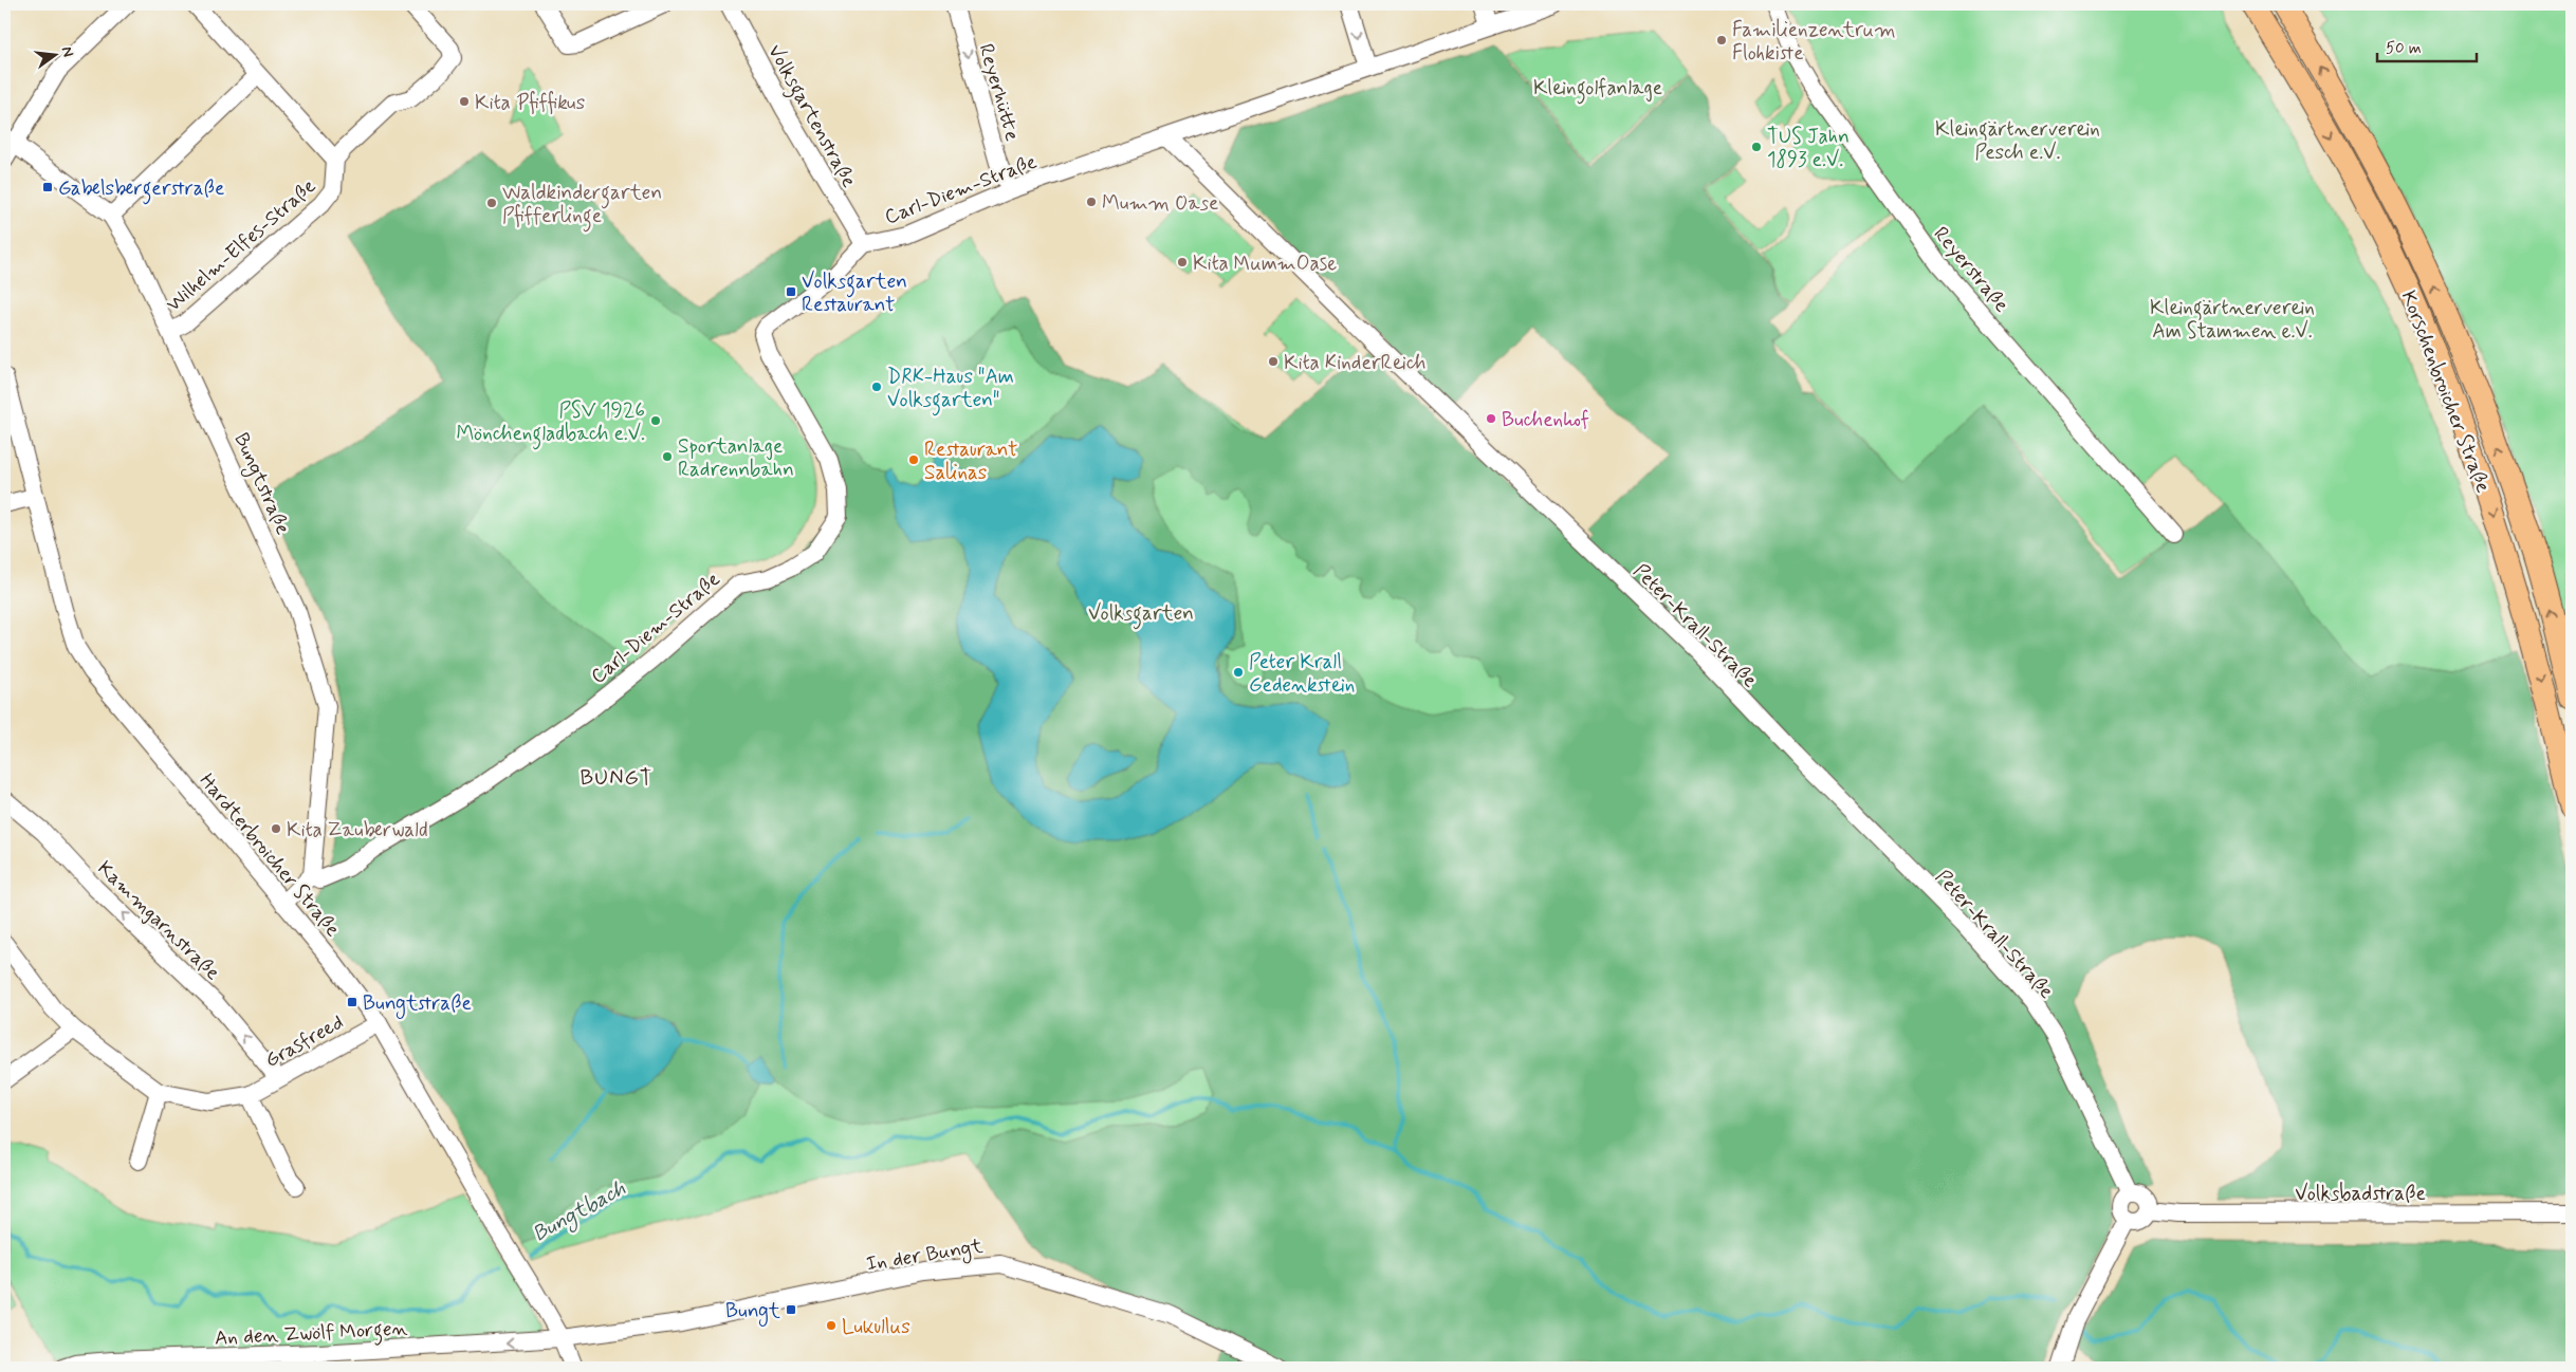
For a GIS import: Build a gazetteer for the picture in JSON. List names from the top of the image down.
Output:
{
  "streets": {
    "main road": ["Korschenbroicher Straße"],
    "street": [
      "Reyerhütte",
      "Volksgartenstraße",
      "Carl-Diem-Straße",
      "Wilhelm-Elfes-Straße",
      "Reyerstraße",
      "Bungtstraße",
      "Peter-Krall-Straße",
      "Hardterbroicher Straße",
      "Kammgarnstraße",
      "Grasfreed",
      "Volksbadstraße",
      "In der Bungt",
      "An den Zwölf Morgen"
    ]
  },
  "crossings": [
    ["Reyerhütte", "Carl-Diem-Straße"],
    ["Volksgartenstraße", "Carl-Diem-Straße"],
    ["Carl-Diem-Straße", "Bungtstraße"],
    ["Carl-Diem-Straße", "Peter-Krall-Straße"],
    ["Wilhelm-Elfes-Straße", "Bungtstraße"],
    ["Peter-Krall-Straße", "Volksbadstraße"],
    ["Hardterbroicher Straße", "Grasfreed"],
    ["Hardterbroicher Straße", "In der Bungt"],
    ["Hardterbroicher Straße", "An den Zwölf Morgen"],
    ["Kammgarnstraße", "Grasfreed"],
    ["In der Bungt", "An den Zwölf Morgen"]
  ],
  "one_way": ["Reyerhütte", "Kammgarnstraße", "An den Zwölf Morgen"],
  "districts": ["BUNGT"],
  "water": ["Bungtbach"],
  "parks": [
    "Kleingolfanlage",
    "Kleingärtnerverein Pesch e.V.",
    "Kleingärtnerverein Am Stammen e.V.",
    "Volksgarten"
  ],
  "places": {
    "other": [
      "Familienzentrum Flohkiste",
      "Kita Pfiffikus",
      "TUS Jahn 1893 e.V.",
      "Mumm Oase",
      "Waldkindergarten Pfifferlinge",
      "Kita MummOase",
      "Kita KinderReich",
      "DRK-Haus \"Am Volksgarten\"",
      "Buchenhof",
      "PSV 1926 Mönchengladbach e.V.",
      "Sportanlage Radrennbahn",
      "Restaurant Salinas",
      "Peter Krall Gedenkstein",
      "Kita Zauberwald",
      "Lukullus"
    ],
    "transit": [
      "Gabelsbergerstraße",
      "Volksgarten Restaurant",
      "Bungtstraße",
      "Bungt"
    ]
  },
  "scale_bar": "50 m",
  "north": "right"
}
